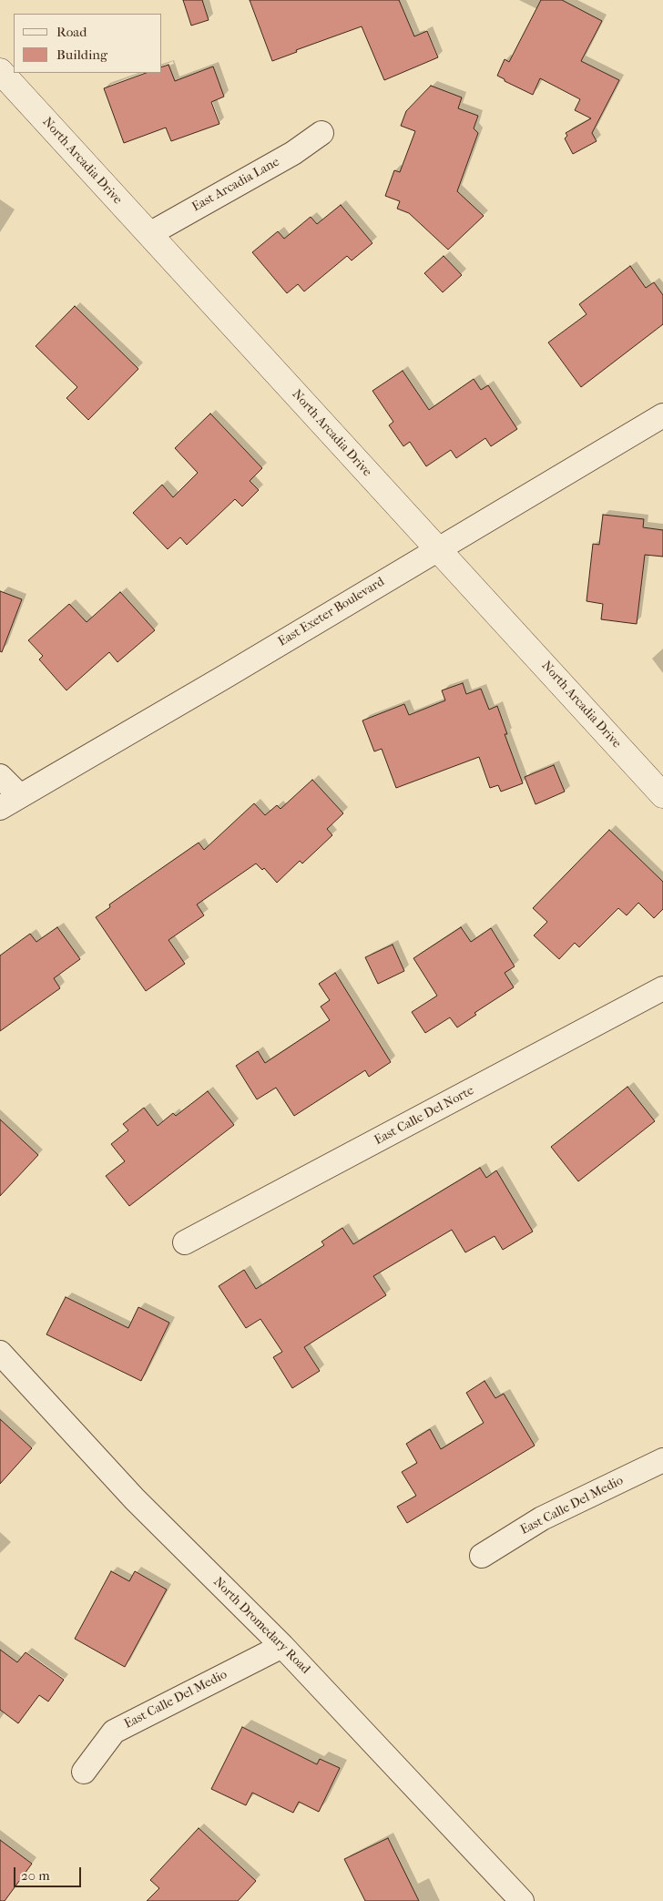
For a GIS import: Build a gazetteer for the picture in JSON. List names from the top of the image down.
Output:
{
  "streets": {
    "street": [
      "North Arcadia Drive",
      "East Arcadia Lane",
      "East Exeter Boulevard",
      "East Calle Del Norte",
      "East Calle Del Medio",
      "North Dromedary Road"
    ]
  },
  "crossings": [
    ["North Arcadia Drive", "East Arcadia Lane"],
    ["North Arcadia Drive", "East Exeter Boulevard"],
    ["East Calle Del Medio", "North Dromedary Road"]
  ],
  "legend": ["Road", "Building"],
  "scale_bar": "20 m"
}
